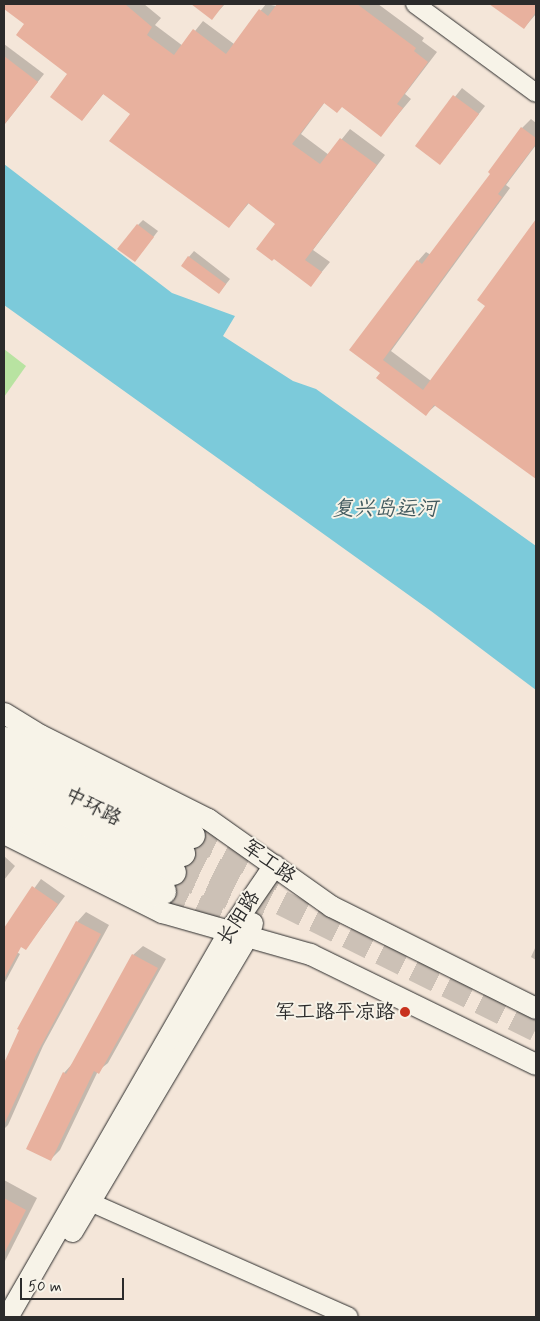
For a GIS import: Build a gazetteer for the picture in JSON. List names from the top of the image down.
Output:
{
  "streets": {
    "highway": ["中环路"],
    "main road": ["军工路", "长阳路"]
  },
  "crossings": [
    ["军工路", "长阳路"]
  ],
  "water": ["复兴岛运河"],
  "places": ["军工路平凉路"],
  "scale_bar": "50 m"
}
